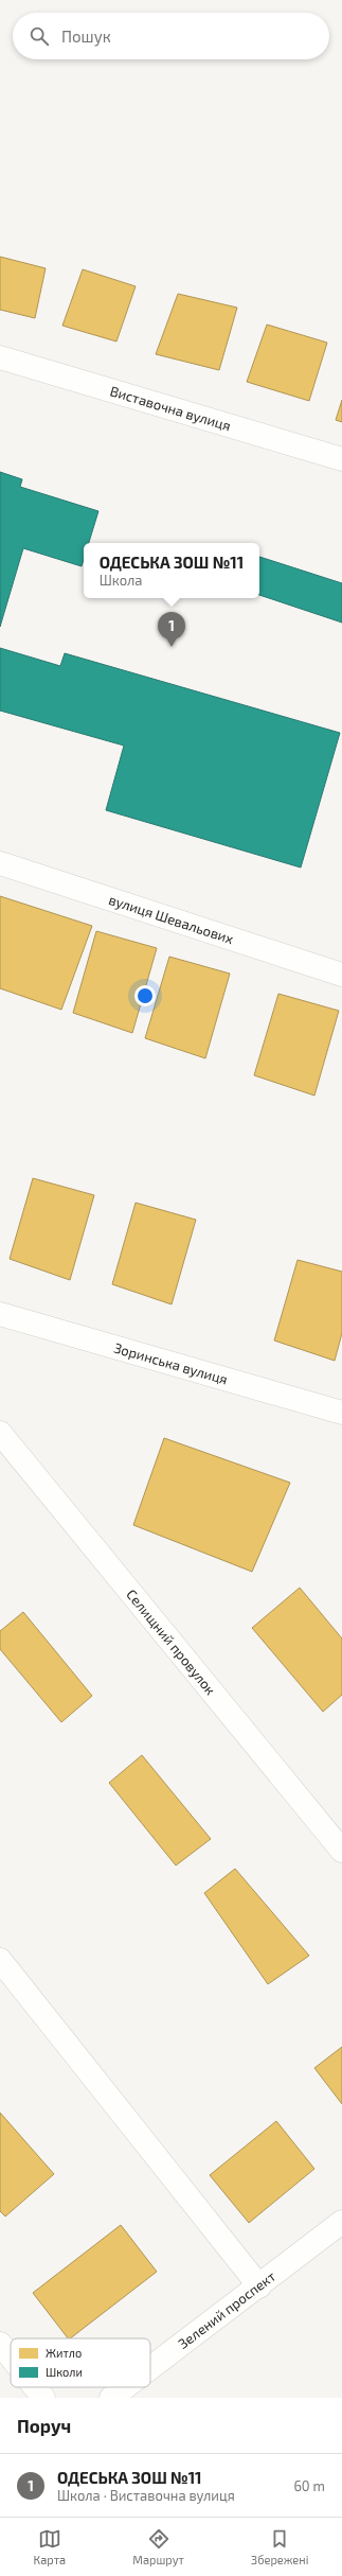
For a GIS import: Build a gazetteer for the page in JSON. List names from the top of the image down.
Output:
{
  "streets": {
    "street": [
      "Виставочна вулиця",
      "вулиця Шевальових",
      "Зоринська вулиця",
      "Селищний провулок",
      "Зелений проспект"
    ]
  },
  "legend": ["Житло", "Школи"],
  "page": {
    "search": "Пошук",
    "popup": ["ОДЕСЬКА ЗОШ №11", "Школа"],
    "pins": "1",
    "heading": "Поруч",
    "list": [
      {
        "mark": "1",
        "name": "ОДЕСЬКА ЗОШ №11",
        "note": "Школа · Виставочна вулиця",
        "value": "60 m"
      }
    ],
    "nav": ["Карта", "Маршрут", "Збережені"]
  }
}
